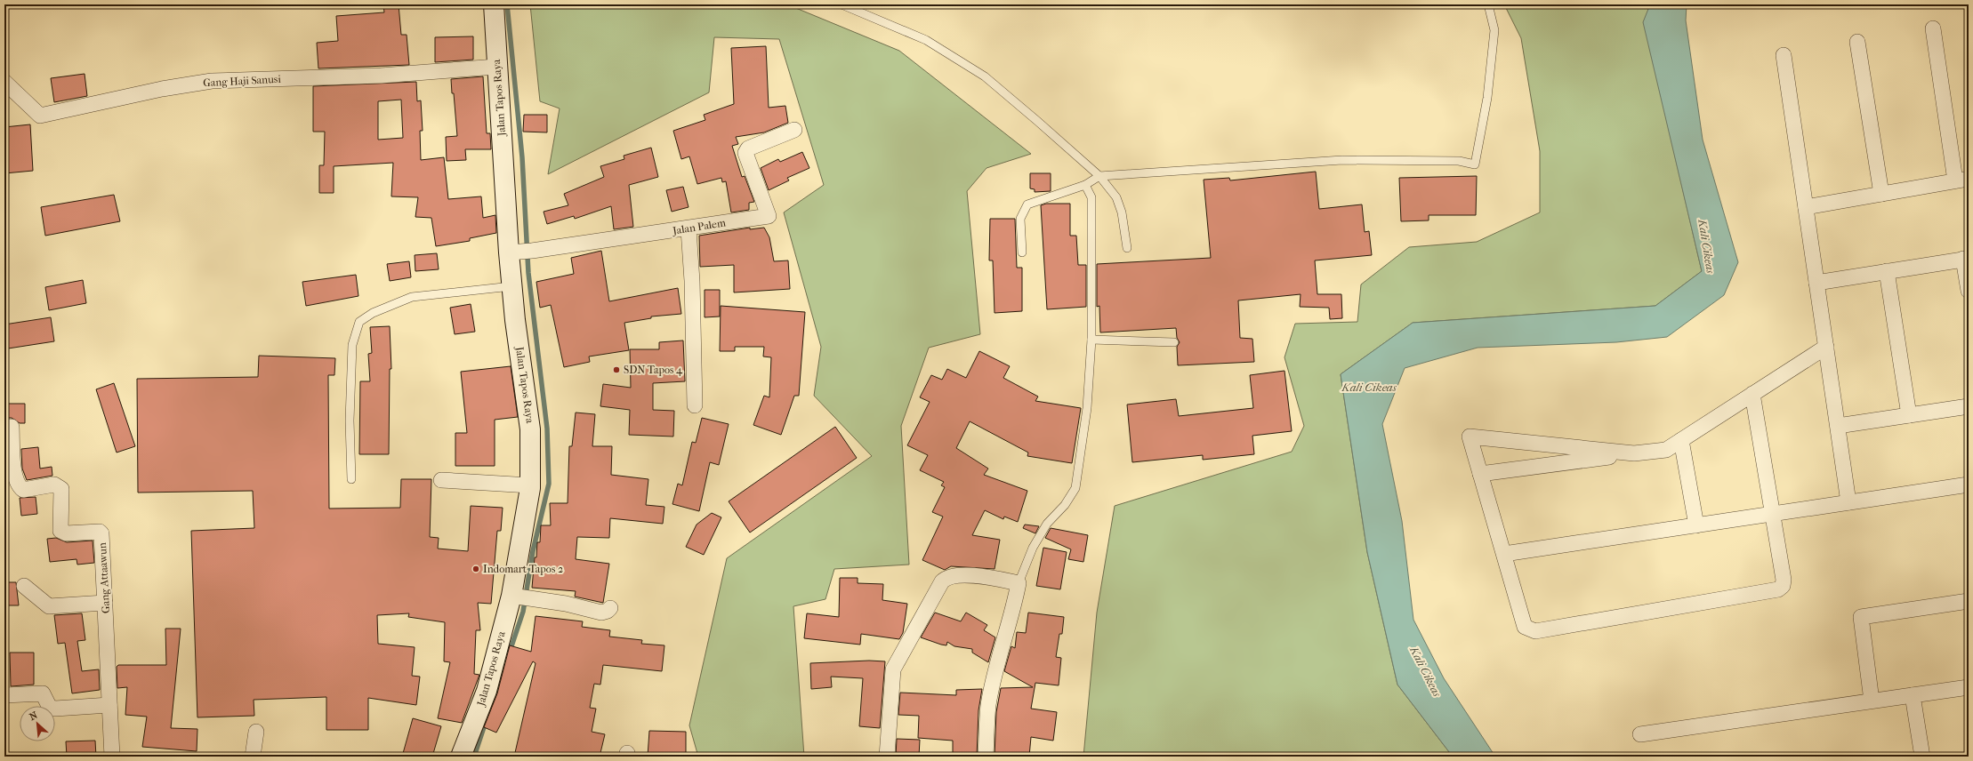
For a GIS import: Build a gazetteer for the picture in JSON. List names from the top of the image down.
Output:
{
  "streets": {
    "main road": ["Jalan Tapos Raya"],
    "street": ["Gang Haji Sanusi", "Jalan Palem", "Gang Attaawun"]
  },
  "crossings": [
    ["Gang Haji Sanusi", "Jalan Tapos Raya"],
    ["Jalan Tapos Raya", "Jalan Palem"]
  ],
  "water": ["Kali Cikeas"],
  "places": ["SDN Tapos 4", "Indomart Tapos 2"],
  "north": "top left"
}
